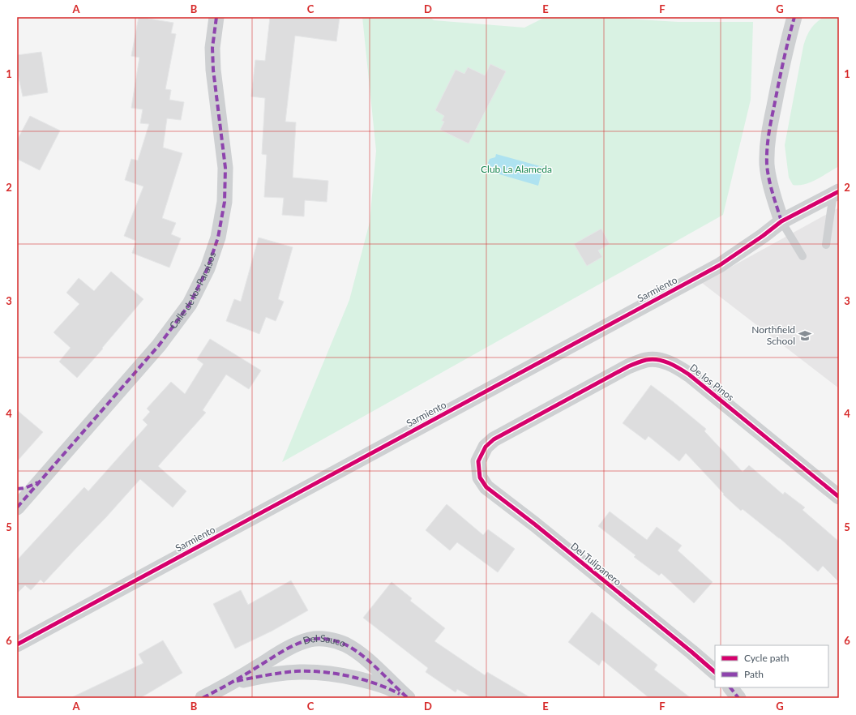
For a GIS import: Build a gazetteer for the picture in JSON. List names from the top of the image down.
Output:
{
  "streets": {
    "street": [
      "Calle de los Paraísos",
      "Sarmiento",
      "De los Pinos",
      "Del Tulipanero",
      "Del Sauco"
    ]
  },
  "crossings": [
    ["De los Pinos", "Del Tulipanero"]
  ],
  "parks": ["Club La Alameda"],
  "places": {
    "school or university": ["Northfield School"]
  },
  "legend": ["Cycle path", "Path"],
  "grid": {
    "columns": [
      "A",
      "B",
      "C",
      "D",
      "E",
      "F",
      "G"
    ],
    "rows": [
      "1",
      "2",
      "3",
      "4",
      "5",
      "6"
    ]
  }
}
